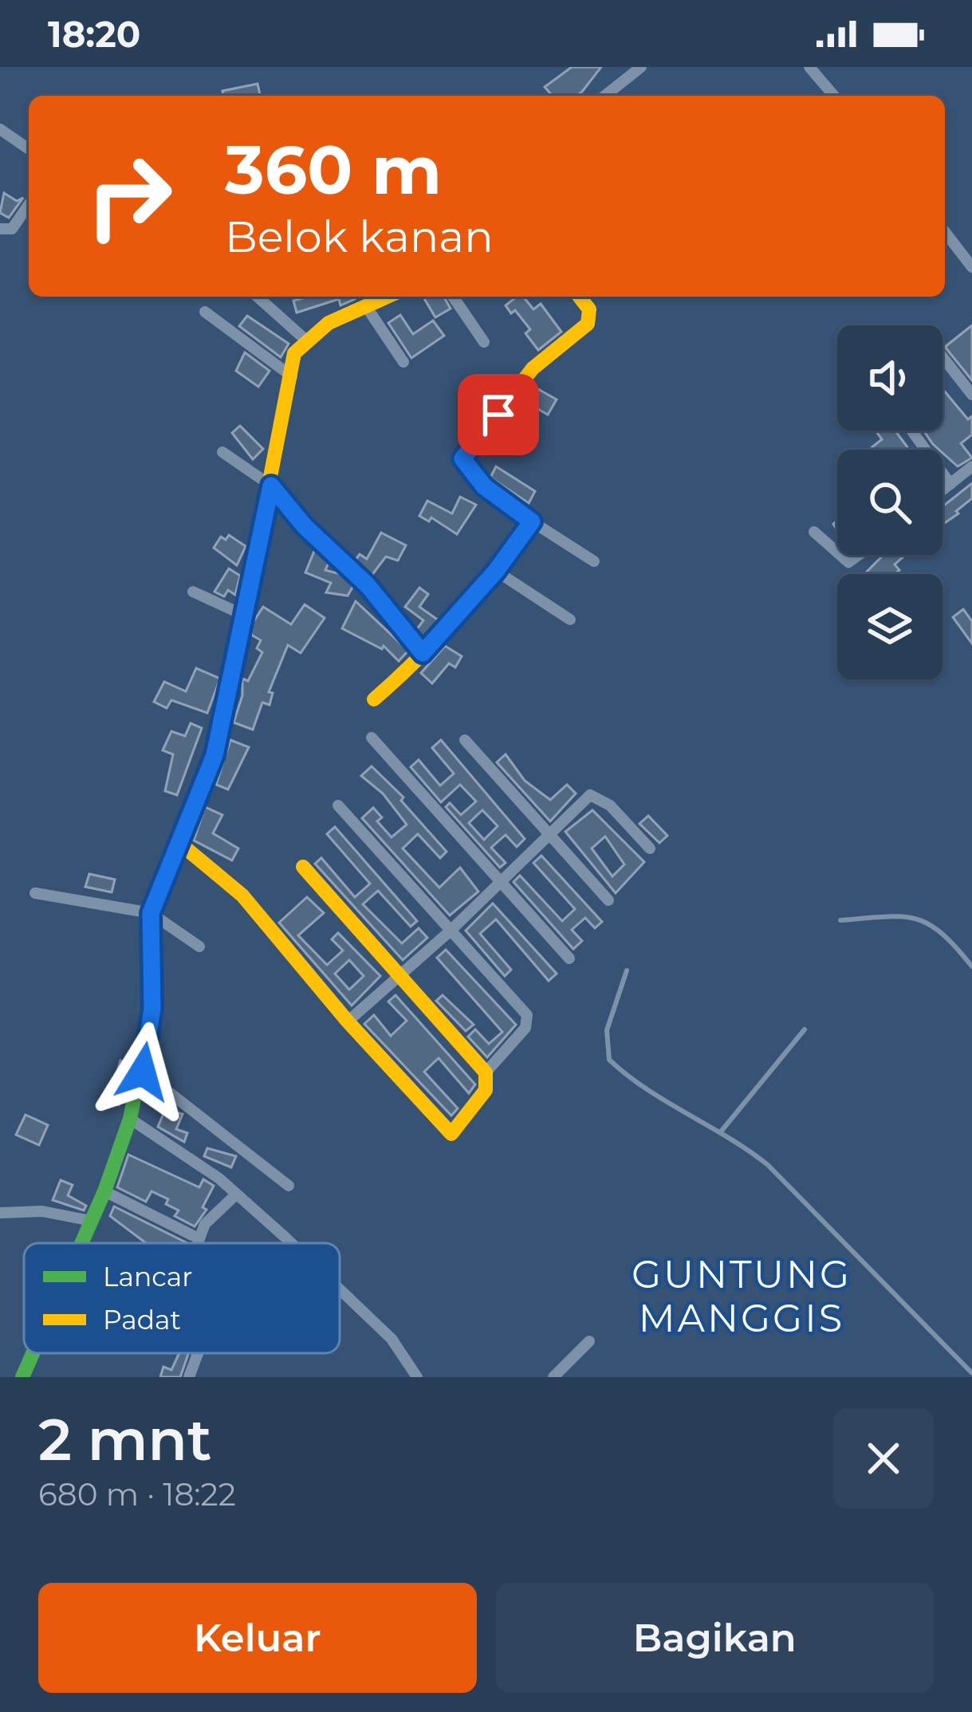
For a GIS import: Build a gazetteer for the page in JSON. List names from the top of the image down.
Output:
{
  "districts": ["GUNTUNG MANGGIS"],
  "legend": ["Lancar", "Padat"],
  "page": {
    "status": "18:20",
    "turn": ["360 m", "Belok kanan"],
    "heading": ["2 mnt", "680 m · 18:22"],
    "buttons": ["Keluar", "Bagikan"]
  }
}
